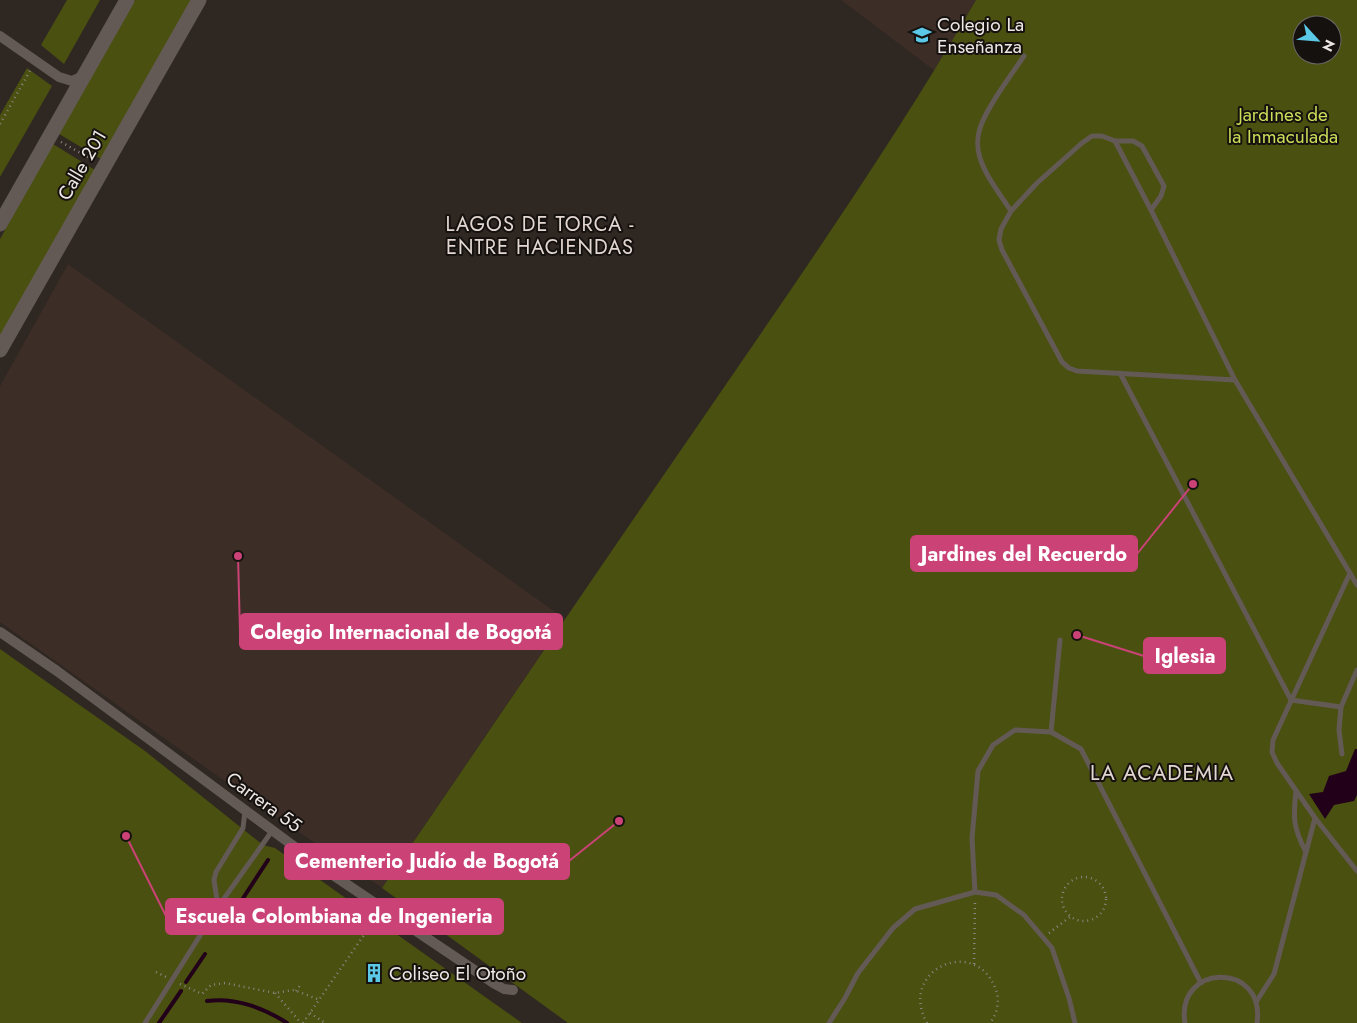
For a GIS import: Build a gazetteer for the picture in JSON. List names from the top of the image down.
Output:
{
  "streets": {
    "main road": ["Calle 201"],
    "street": ["Carrera 55"]
  },
  "districts": ["LAGOS DE TORCA - ENTRE HACIENDAS", "LA ACADEMIA"],
  "parks": ["Jardines de la Inmaculada"],
  "places": {
    "school or university": ["Colegio La Enseñanza"],
    "other": [
      "Jardines del Recuerdo",
      "Colegio Internacional de Bogotá",
      "Iglesia",
      "Cementerio Judío de Bogotá",
      "Escuela Colombiana de Ingenieria"
    ],
    "building": ["Coliseo El Otoño"]
  },
  "north": "bottom right"
}
